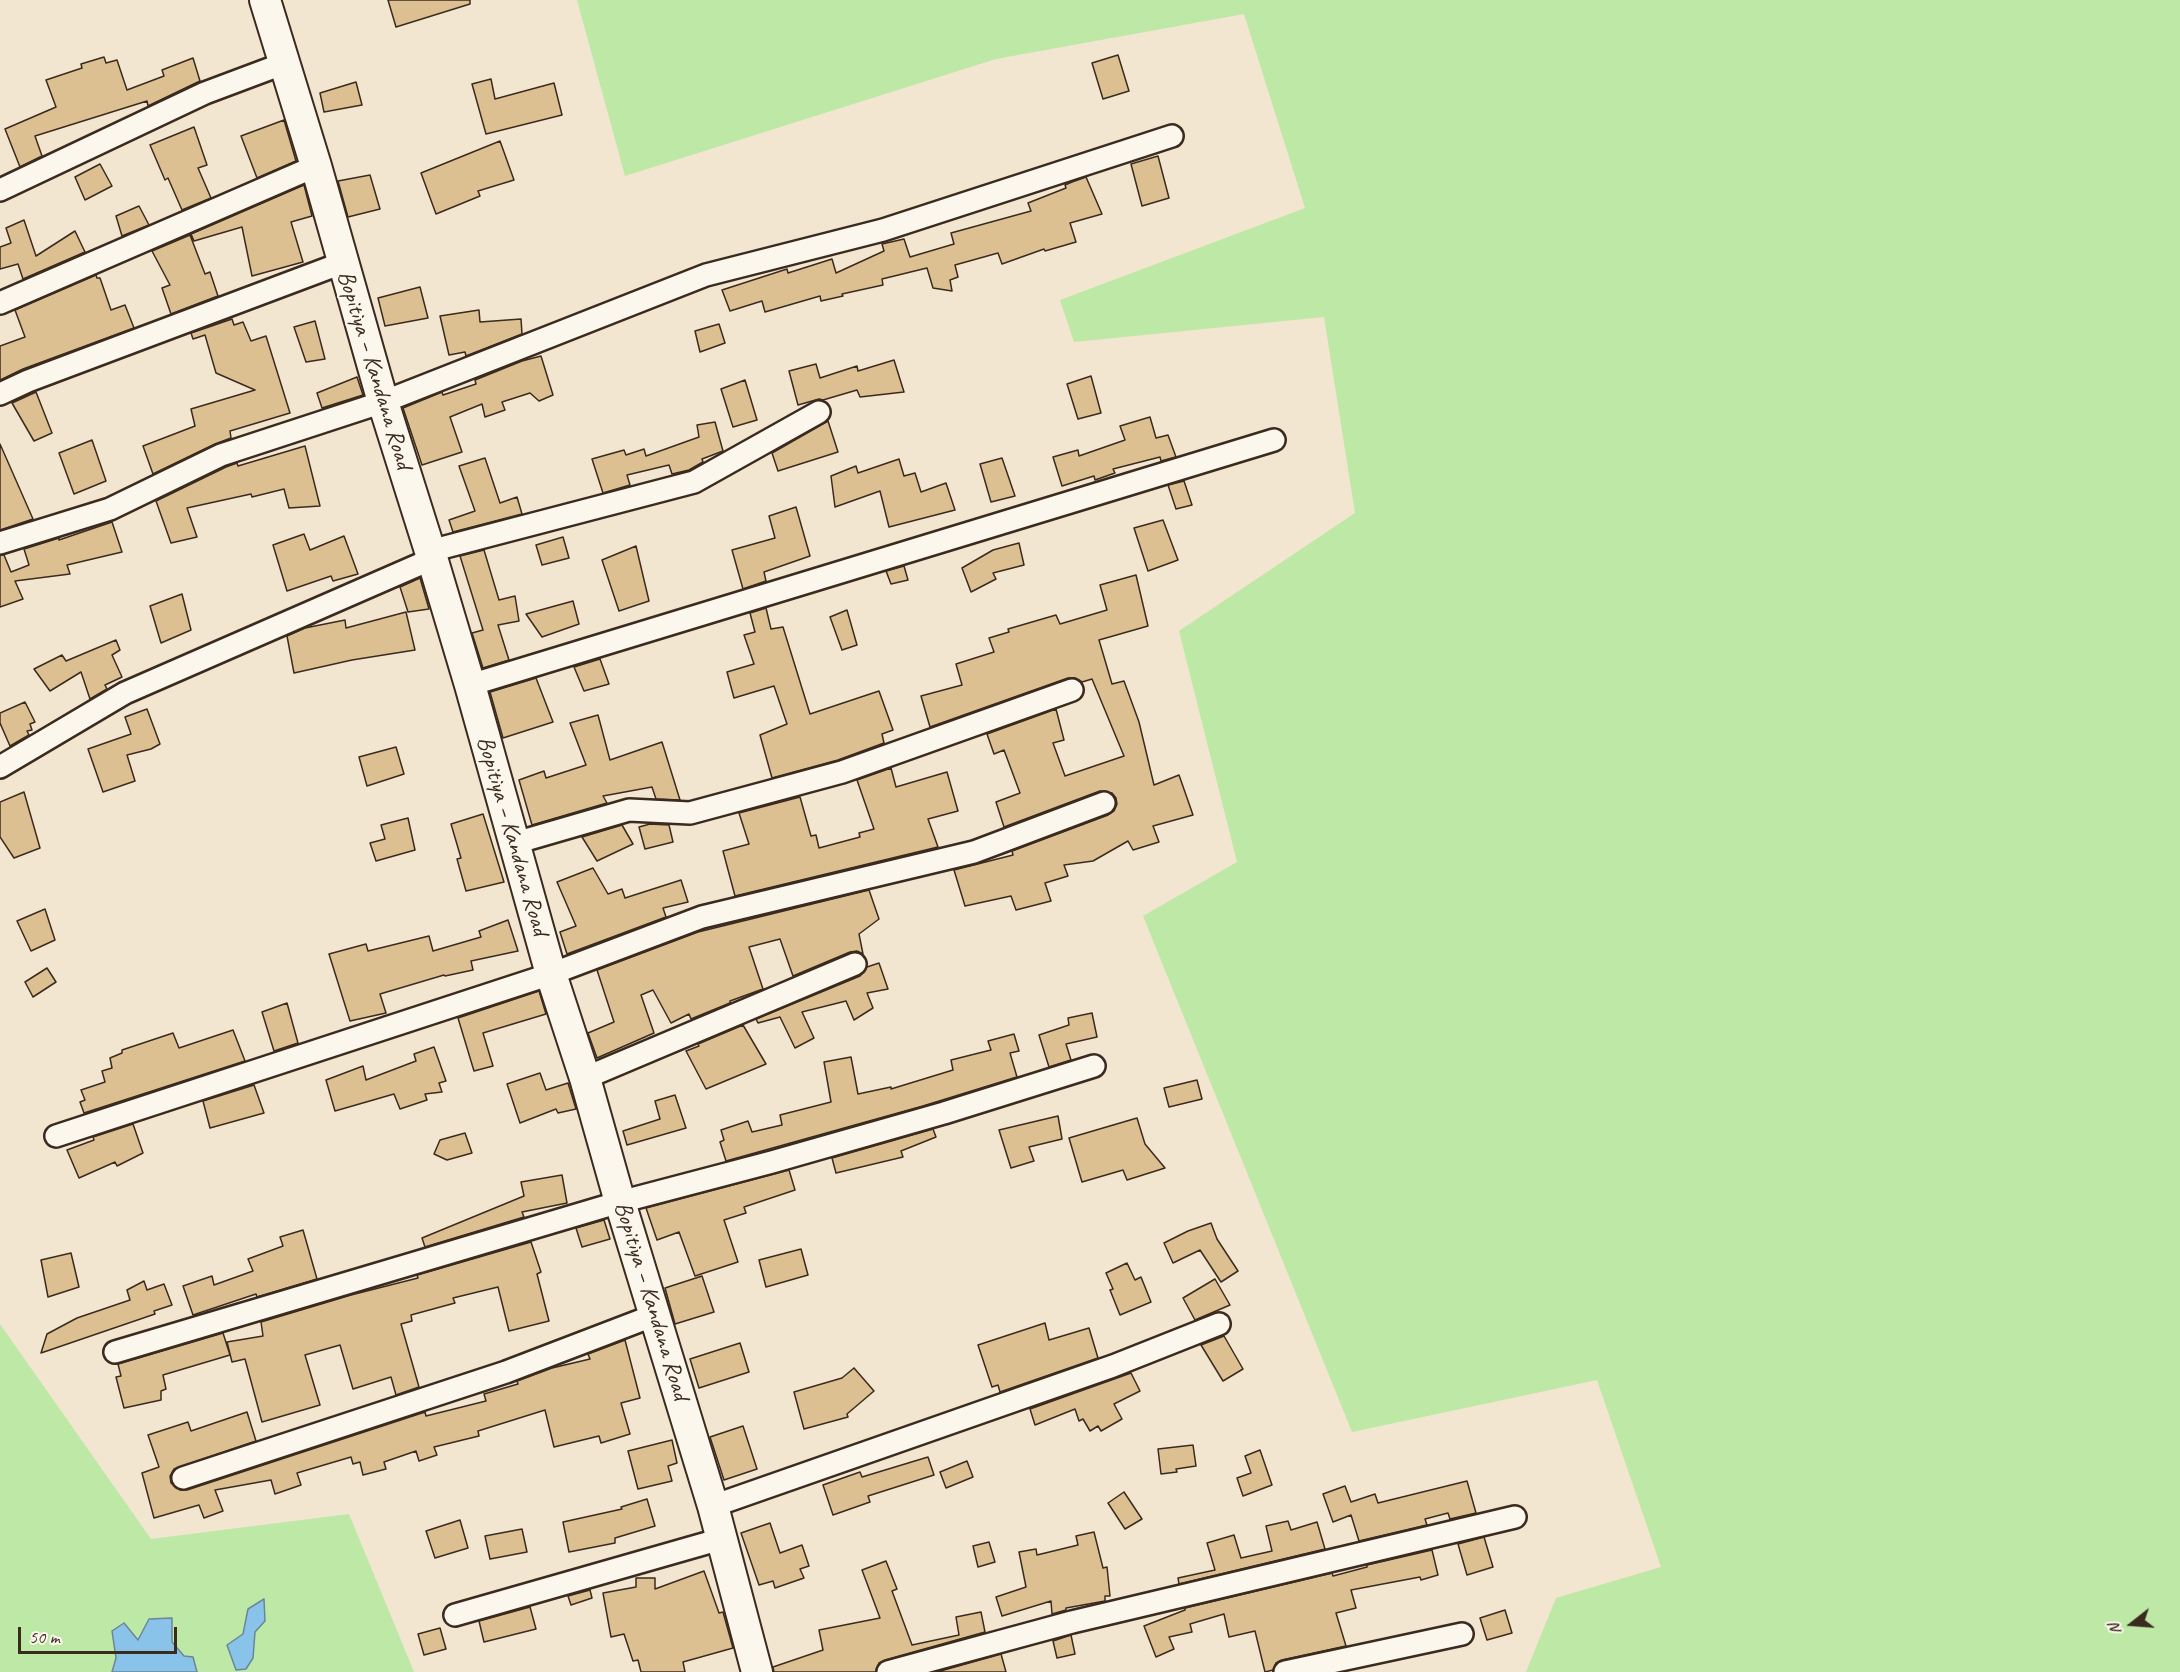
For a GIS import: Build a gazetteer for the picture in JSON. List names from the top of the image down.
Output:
{
  "streets": {
    "street": ["Bopitiya – Kandana Road"]
  },
  "scale_bar": "50 m",
  "north": "left"
}
